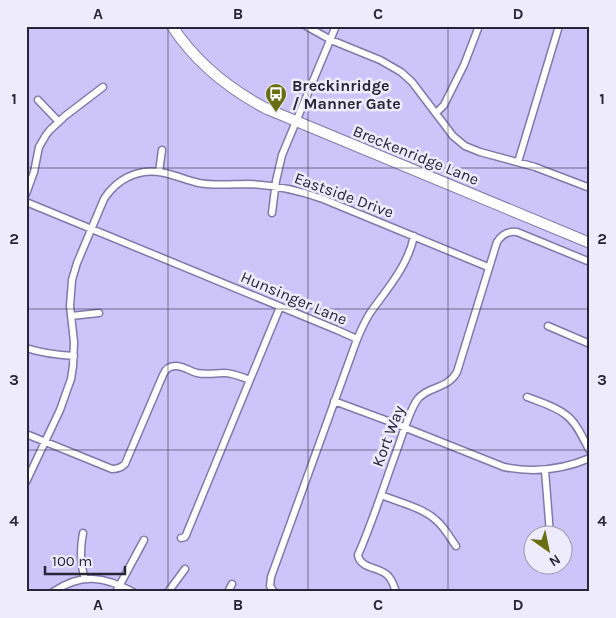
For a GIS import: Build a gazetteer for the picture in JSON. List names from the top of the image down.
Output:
{
  "streets": {
    "main road": ["Breckenridge Lane"],
    "street": ["Eastside Drive", "Hunsinger Lane", "Kort Way"]
  },
  "crossings": [
    ["Eastside Drive", "Hunsinger Lane"],
    ["Eastside Drive", "Kort Way"]
  ],
  "places": {
    "bus stop": ["Breckinridge / Manner Gate"]
  },
  "scale_bar": "100 m",
  "north": "bottom right",
  "grid": {
    "columns": [
      "A",
      "B",
      "C",
      "D"
    ],
    "rows": [
      "1",
      "2",
      "3",
      "4"
    ]
  }
}
